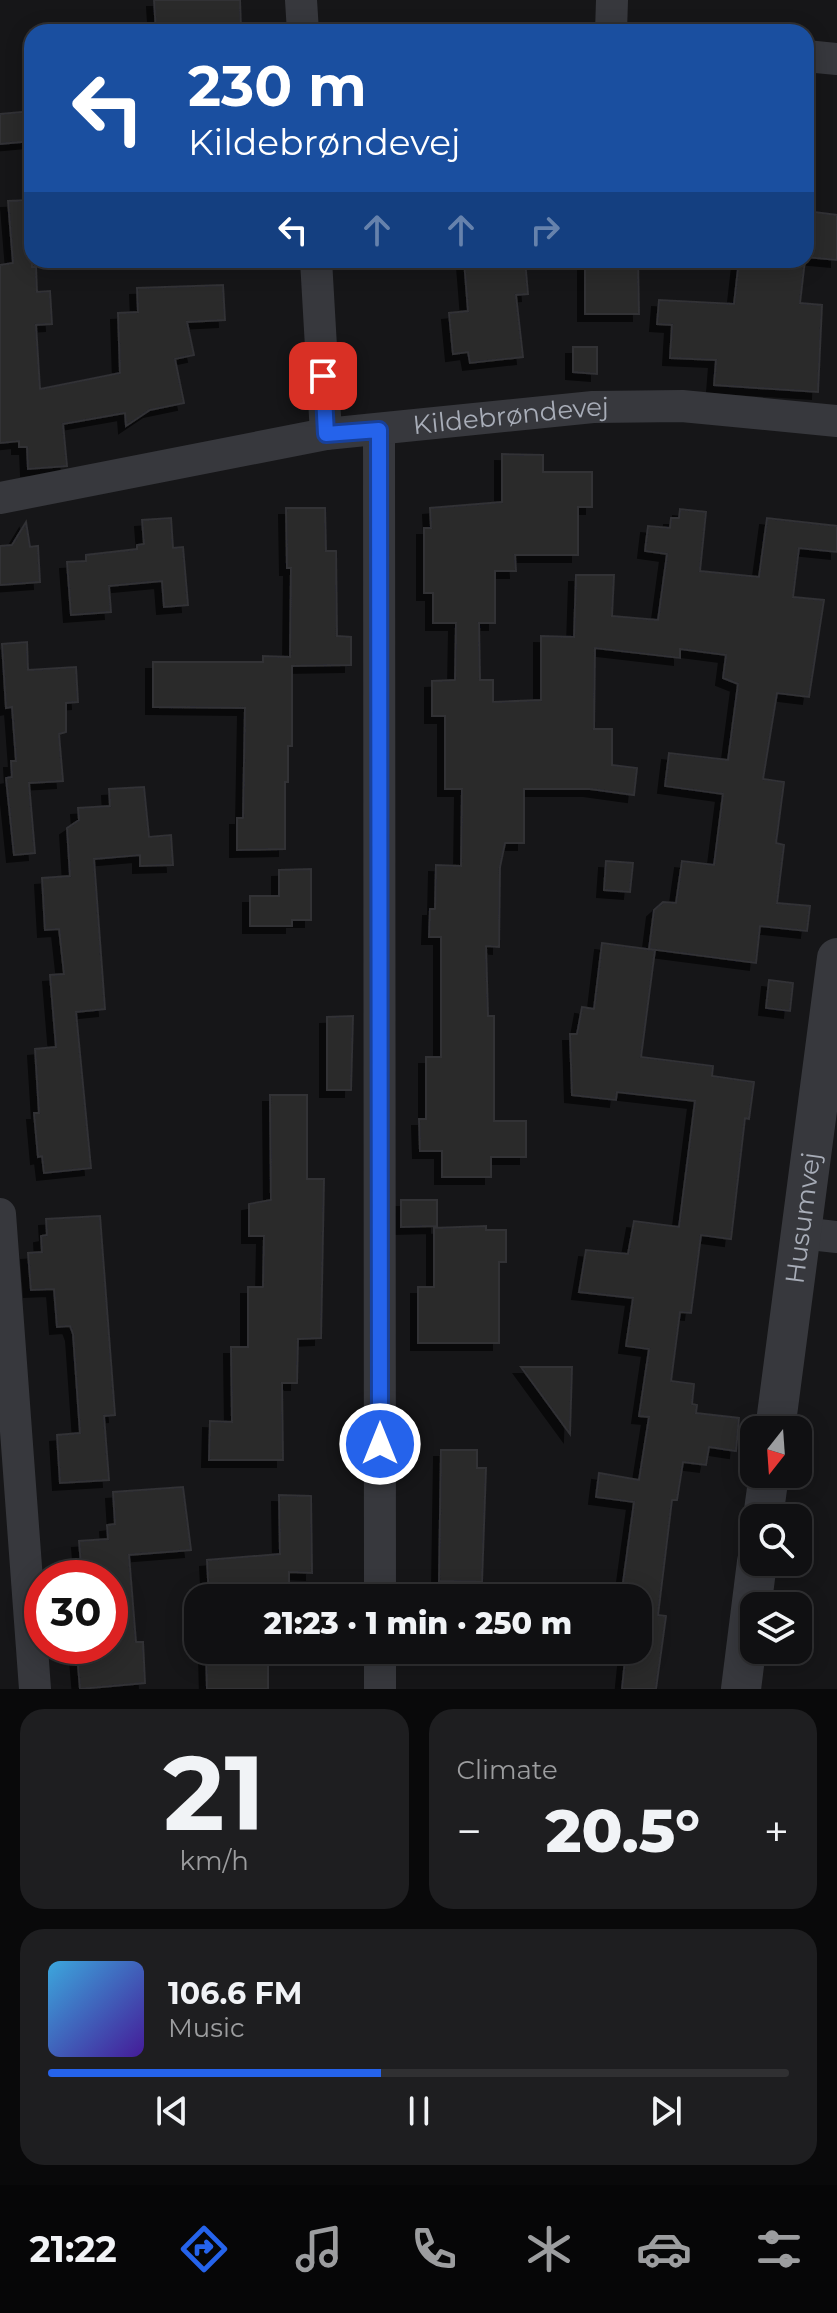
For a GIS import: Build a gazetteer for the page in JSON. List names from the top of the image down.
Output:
{
  "streets": {
    "street": ["Kildebrøndevej", "Husumvej"]
  },
  "north": "bottom",
  "page": {
    "turn": ["230 m", "Kildebrøndevej"],
    "limit": "30",
    "trip": "21:23 · 1 min · 250 m",
    "tile": [
      ["21", "km/h"],
      "Climate"
    ],
    "heat": ["−", "20.5°", "+"],
    "song": ["106.6 FM", "Music"],
    "tabs": "21:22"
  }
}
